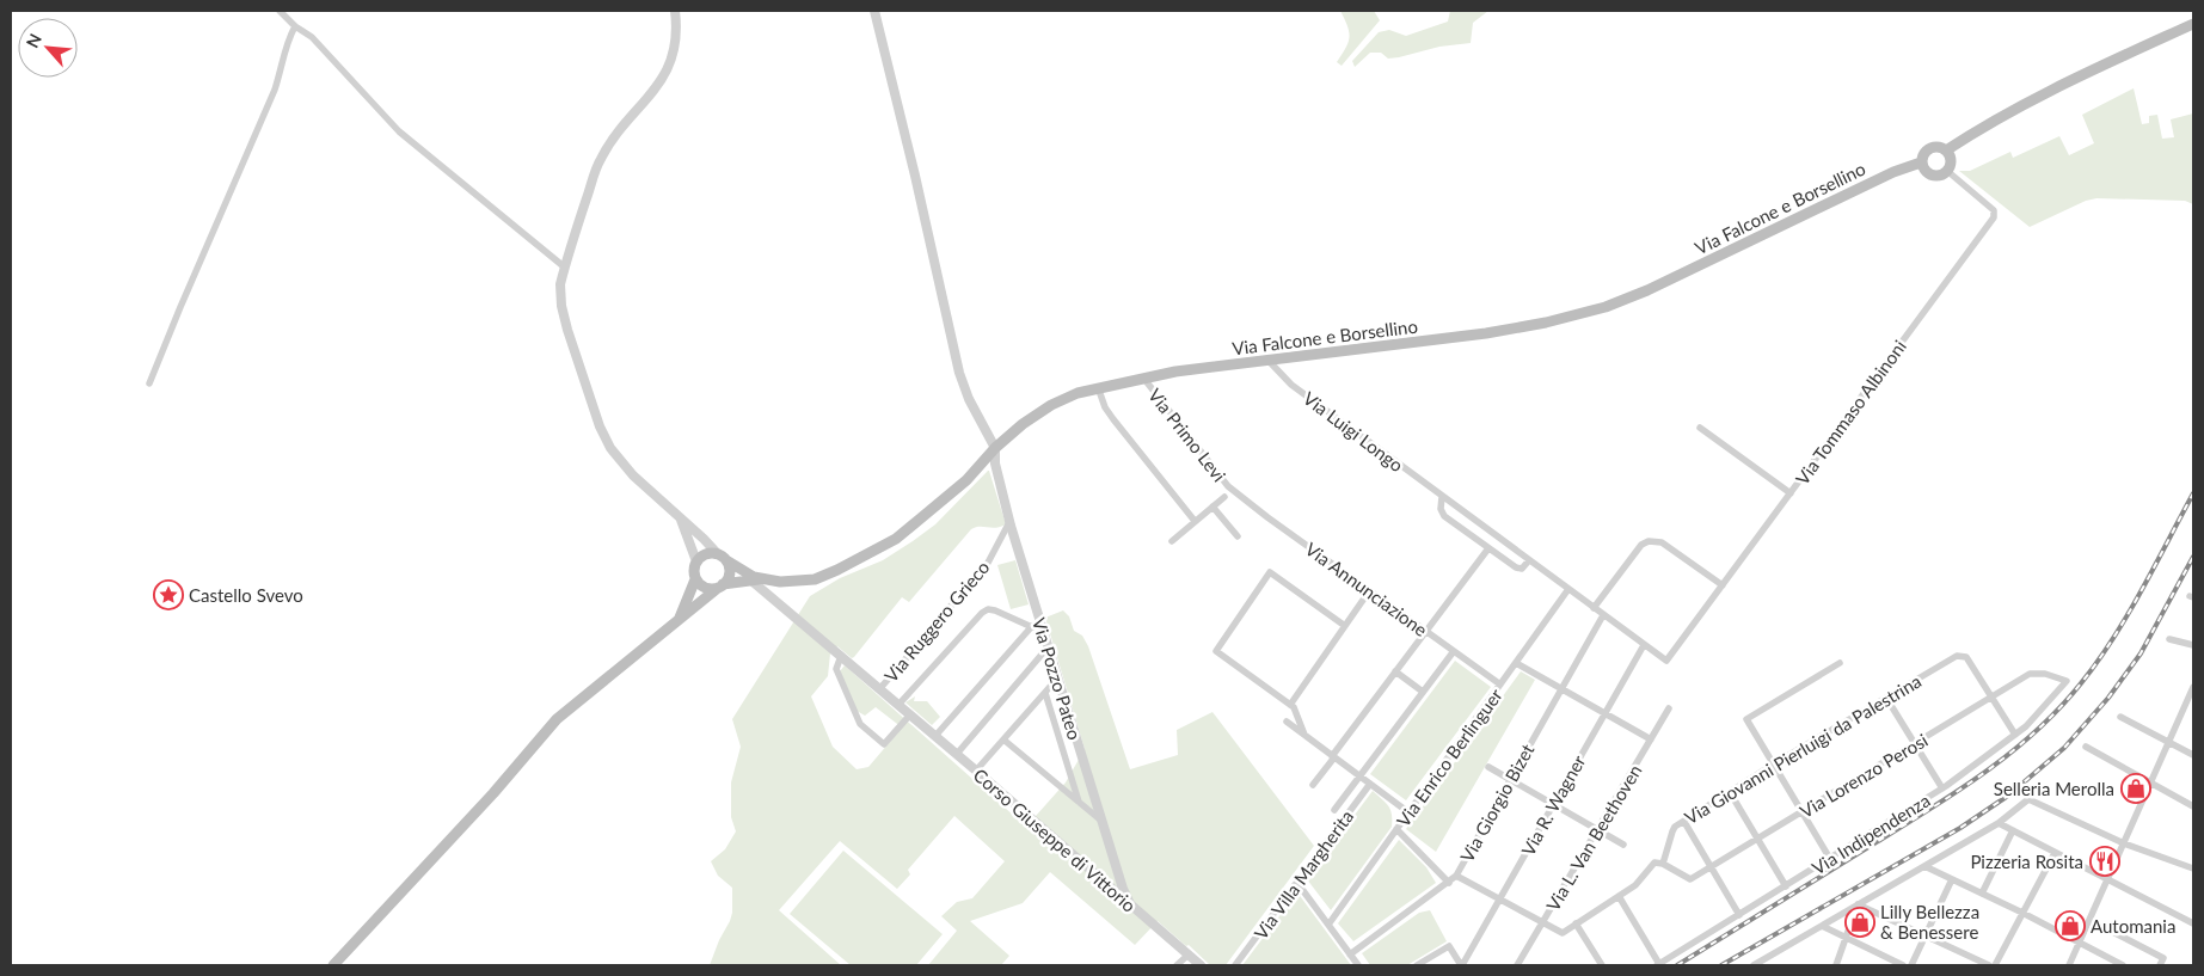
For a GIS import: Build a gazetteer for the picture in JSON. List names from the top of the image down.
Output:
{
  "streets": {
    "main road": ["Via Falcone e Borsellino"],
    "street": [
      "Via Tommaso Albinoni",
      "Via Luigi Longo",
      "Via Primo Levi",
      "Via Annunciazione",
      "Via Ruggero Grieco",
      "Via Pozzo Pateo",
      "Via Giovanni Pierluigi da Palestrina",
      "Via Enrico Berlinguer",
      "Via Lorenzo Perosi",
      "Via Giorgio Bizet",
      "Via R. Wagner",
      "Via Indipendenza",
      "Via L. Van Beethoven",
      "Corso Giuseppe di Vittorio",
      "Via Villa Margherita"
    ]
  },
  "crossings": [
    ["Via Falcone e Borsellino", "Via Tommaso Albinoni"],
    ["Via Falcone e Borsellino", "Via Luigi Longo"],
    ["Via Falcone e Borsellino", "Via Primo Levi"],
    ["Via Falcone e Borsellino", "Via Pozzo Pateo"],
    ["Via Falcone e Borsellino", "Corso Giuseppe di Vittorio"],
    ["Via Tommaso Albinoni", "Via Luigi Longo"],
    ["Via Luigi Longo", "Via Enrico Berlinguer"],
    ["Via Luigi Longo", "Via Giorgio Bizet"],
    ["Via Luigi Longo", "Via R. Wagner"],
    ["Via Primo Levi", "Via Annunciazione"],
    ["Via Annunciazione", "Via Enrico Berlinguer"],
    ["Via Annunciazione", "Via Villa Margherita"],
    ["Via Ruggero Grieco", "Via Pozzo Pateo"],
    ["Via Ruggero Grieco", "Corso Giuseppe di Vittorio"],
    ["Via Pozzo Pateo", "Corso Giuseppe di Vittorio"],
    ["Via Giovanni Pierluigi da Palestrina", "Via Lorenzo Perosi"],
    ["Via Lorenzo Perosi", "Via Indipendenza"]
  ],
  "places": {
    "place": ["Castello Svevo"],
    "shop": ["Selleria Merolla", "Lilly Bellezza & Benessere", "Automania"],
    "restaurant": ["Pizzeria Rosita"]
  },
  "north": "top left"
}
